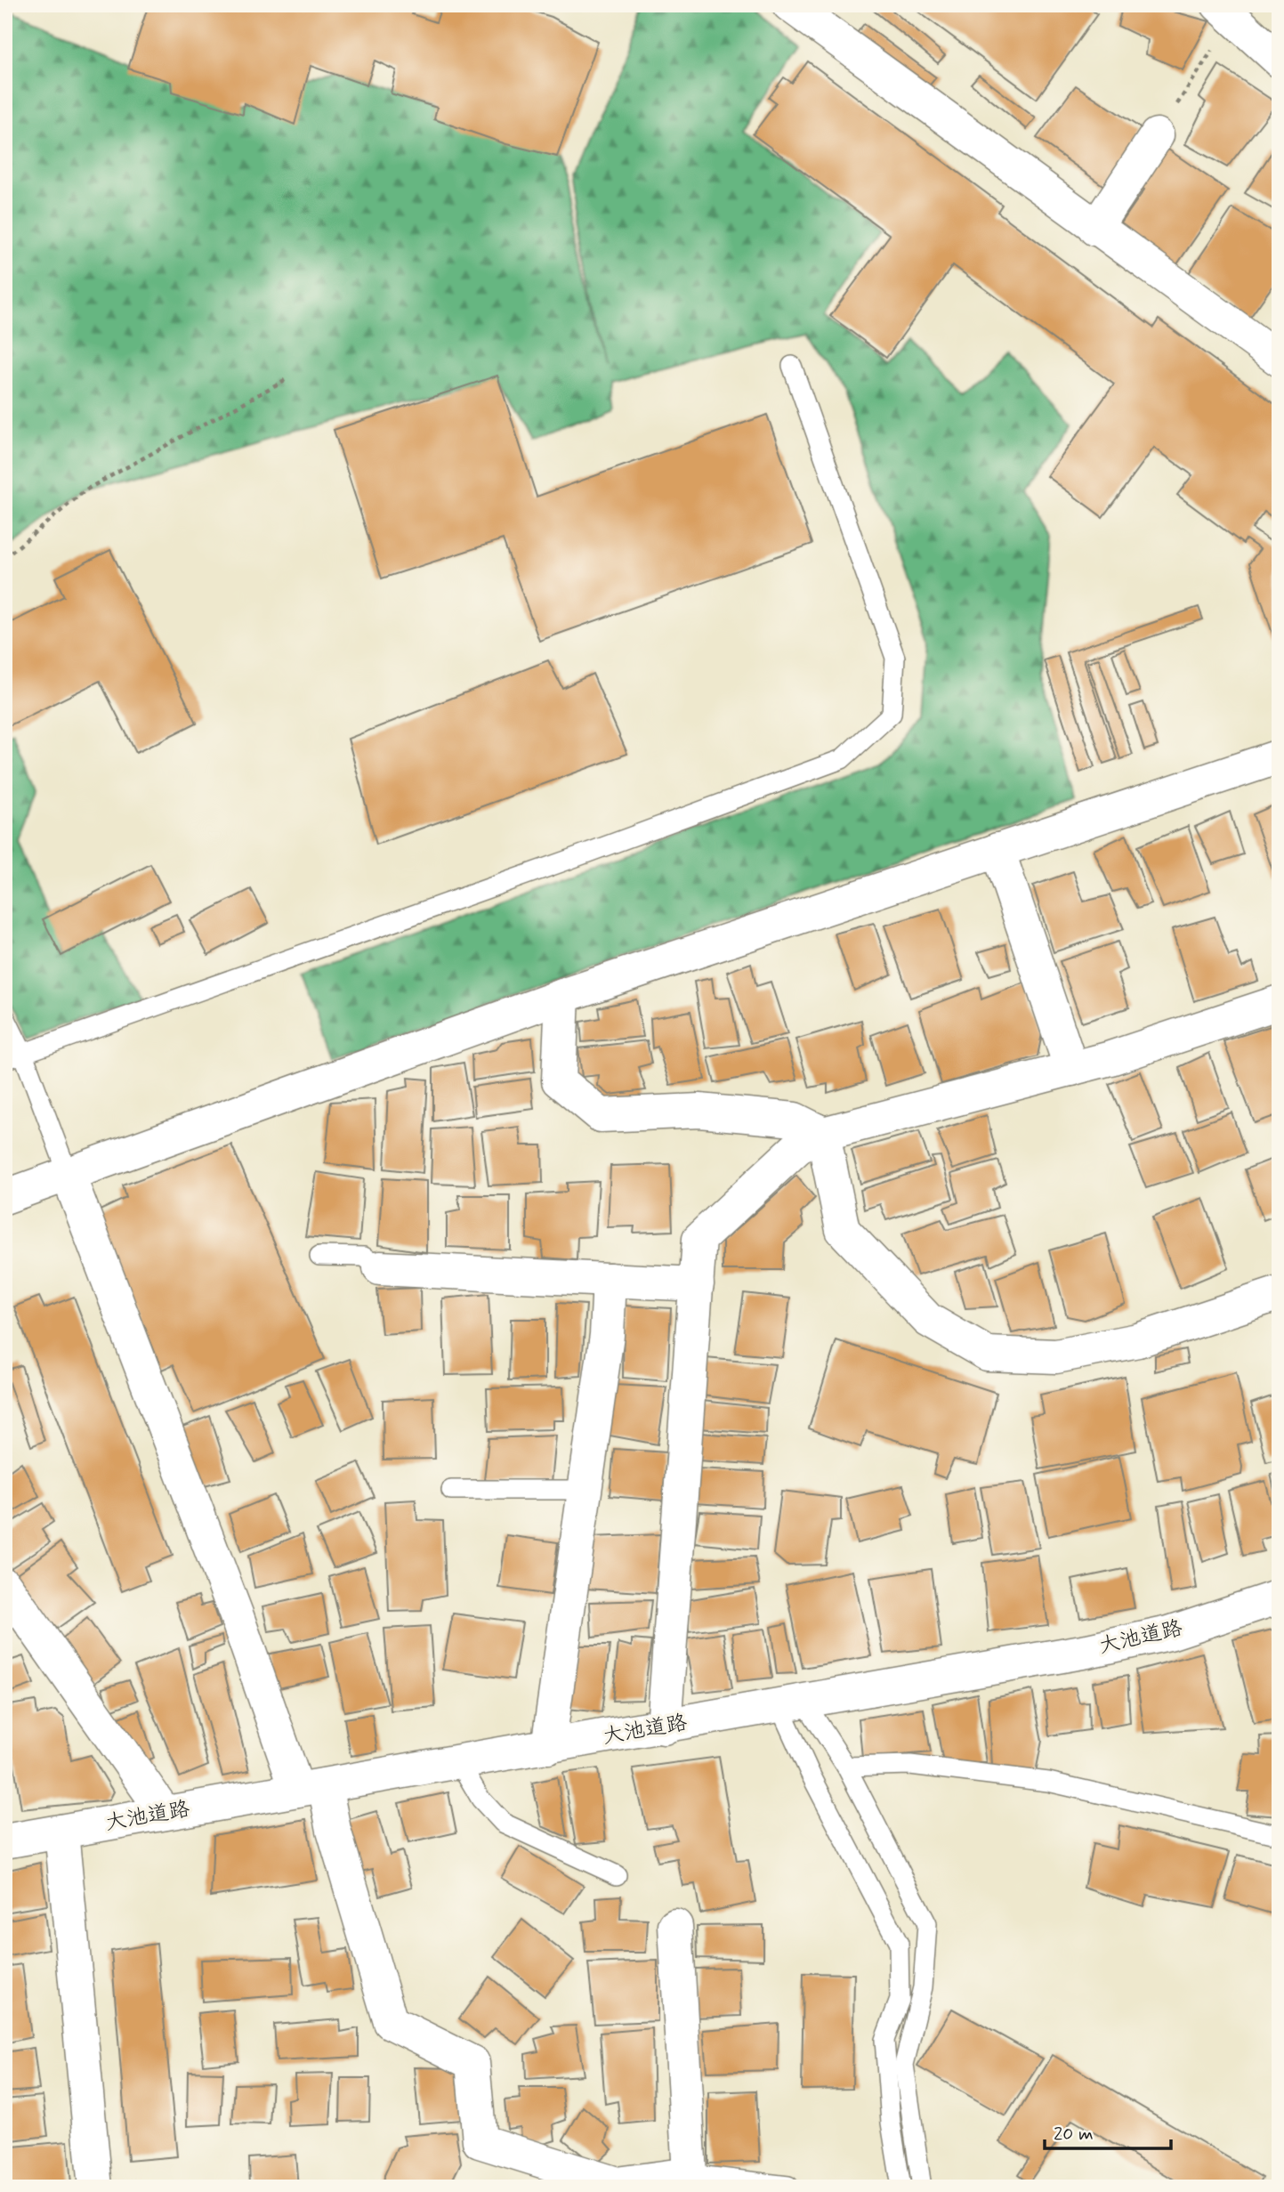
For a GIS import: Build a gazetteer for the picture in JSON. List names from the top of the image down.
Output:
{
  "streets": {
    "street": ["大池道路"]
  },
  "scale_bar": "20 m"
}
